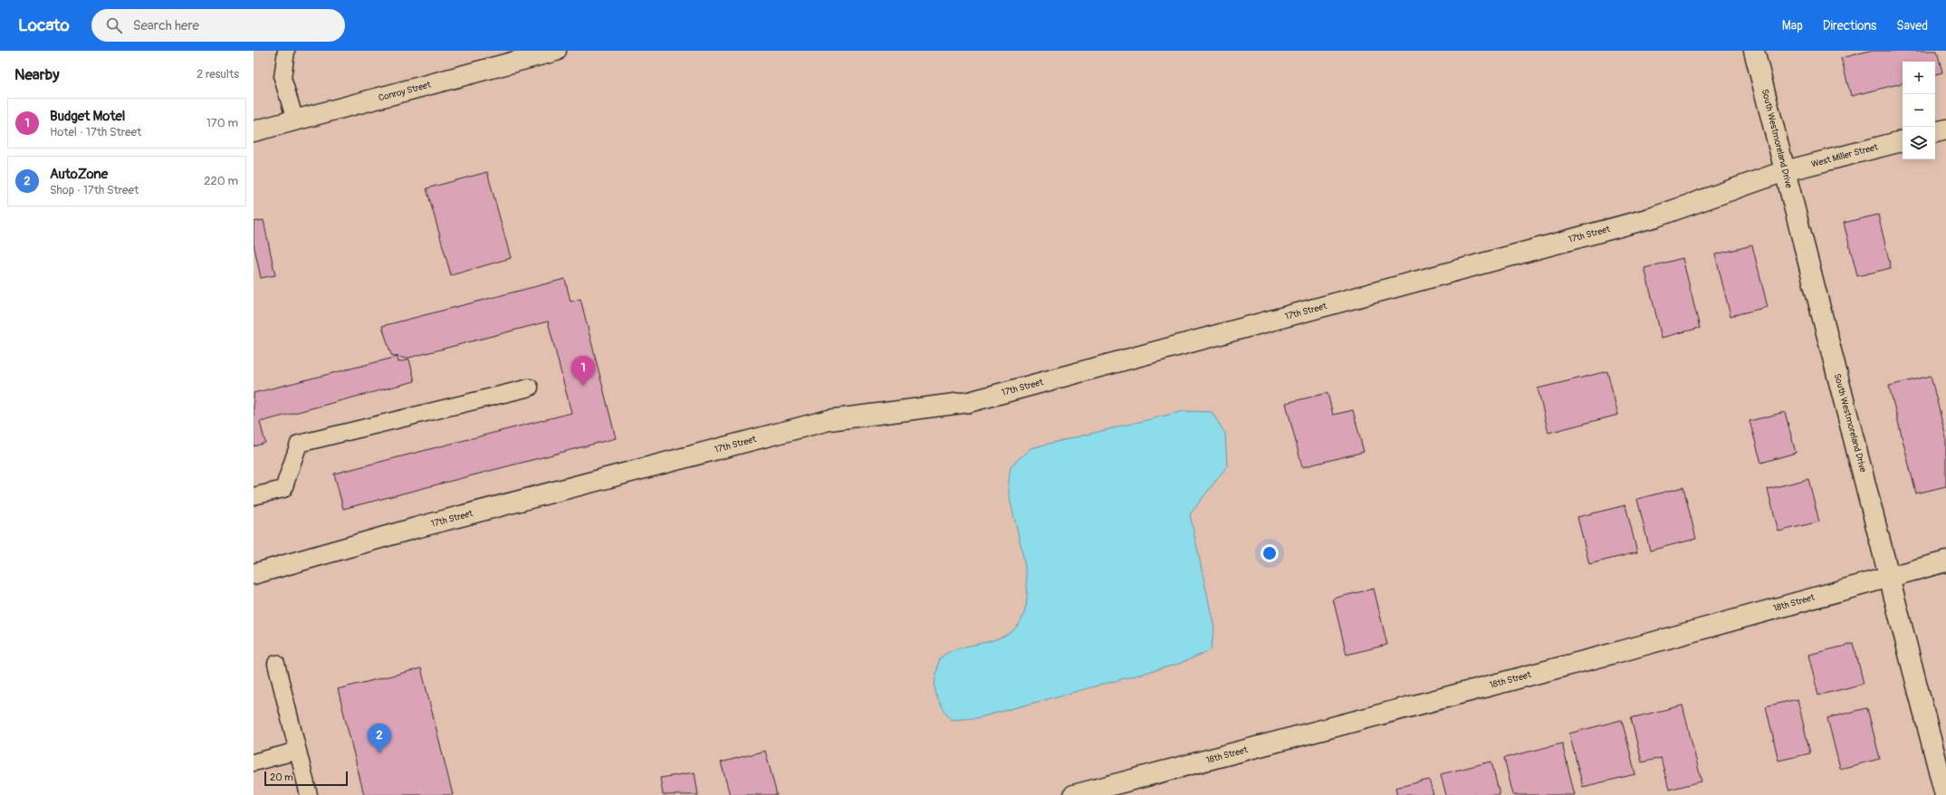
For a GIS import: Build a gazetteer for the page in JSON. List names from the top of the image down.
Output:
{
  "streets": {
    "street": [
      "Conroy Street",
      "South Westmoreland Drive",
      "West Miller Street",
      "17th Street",
      "18th Street"
    ]
  },
  "crossings": [
    ["South Westmoreland Drive", "West Miller Street"],
    ["South Westmoreland Drive", "17th Street"],
    ["South Westmoreland Drive", "18th Street"],
    ["West Miller Street", "17th Street"]
  ],
  "scale_bar": "20 m",
  "page": {
    "header": "Locato",
    "search": "Search here",
    "nav": ["Map", "Directions", "Saved"],
    "heading": ["Nearby", "2 results"],
    "map_buttons": ["+", "−"],
    "list": [
      {
        "mark": "1",
        "name": "Budget Motel",
        "note": "Hotel · 17th Street",
        "value": "170 m"
      },
      {
        "mark": "2",
        "name": "AutoZone",
        "note": "Shop · 17th Street",
        "value": "220 m"
      }
    ],
    "pins": ["1", "2"],
    "scale": "20 m"
  }
}
